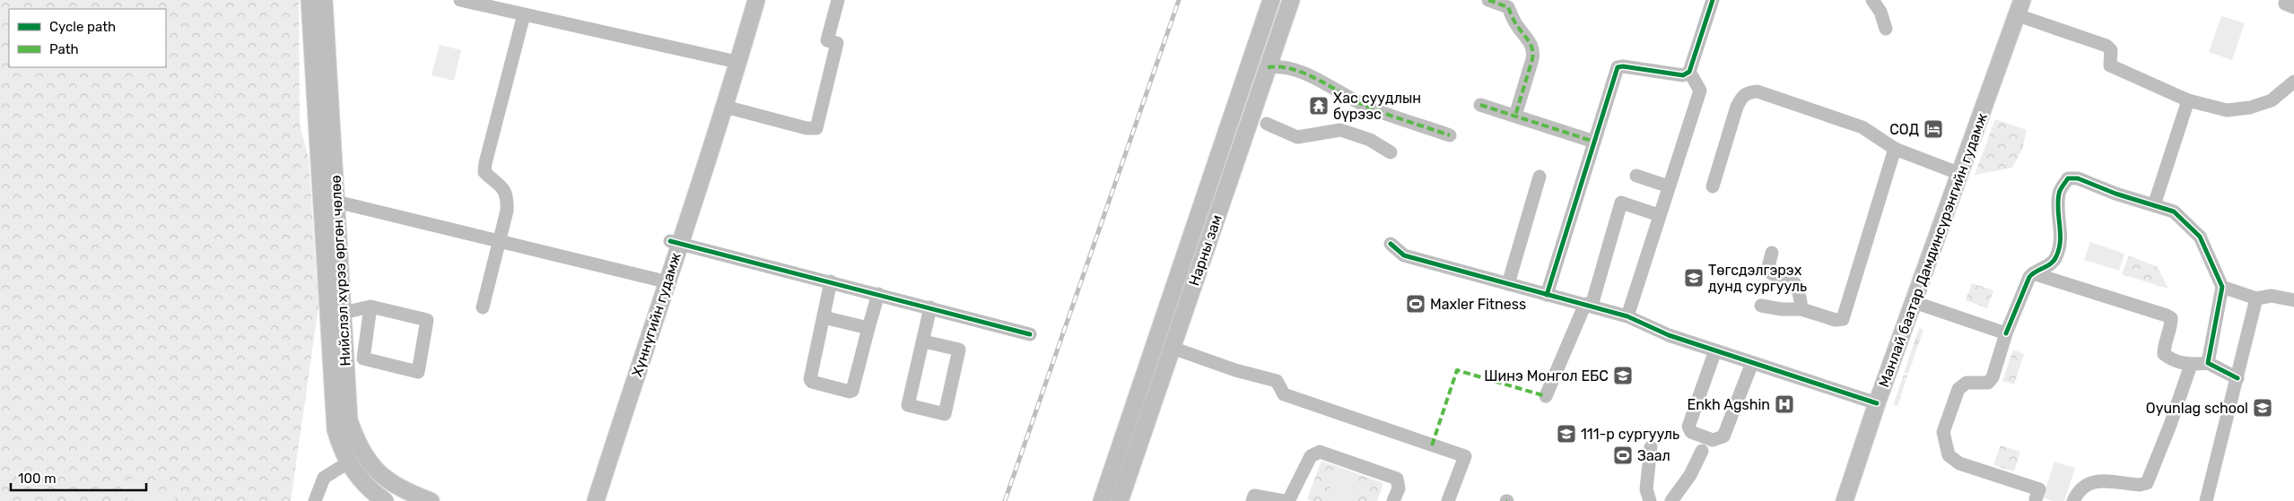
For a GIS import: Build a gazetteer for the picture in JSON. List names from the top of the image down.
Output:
{
  "streets": {
    "main road": [
      "Нарны зам",
      "Манлай баатар Дамдинсүрэнгийн гудамж",
      "Нийслэл хүрээ өргөн чөлөө",
      "Хүннүгийн гудамж"
    ]
  },
  "places": {
    "temple": ["Хас суудлын бүрээс"],
    "hotel": ["СОД"],
    "school or university": [
      "Төгсдэлгэрэх дунд сургууль",
      "Шинэ Монгол ЕБС",
      "Oyunlag school",
      "111-р сургууль"
    ],
    "sports": ["Maxler Fitness", "Заал"],
    "hospital": ["Enkh Agshin"]
  },
  "legend": ["Cycle path", "Path"],
  "scale_bar": "100 m"
}
